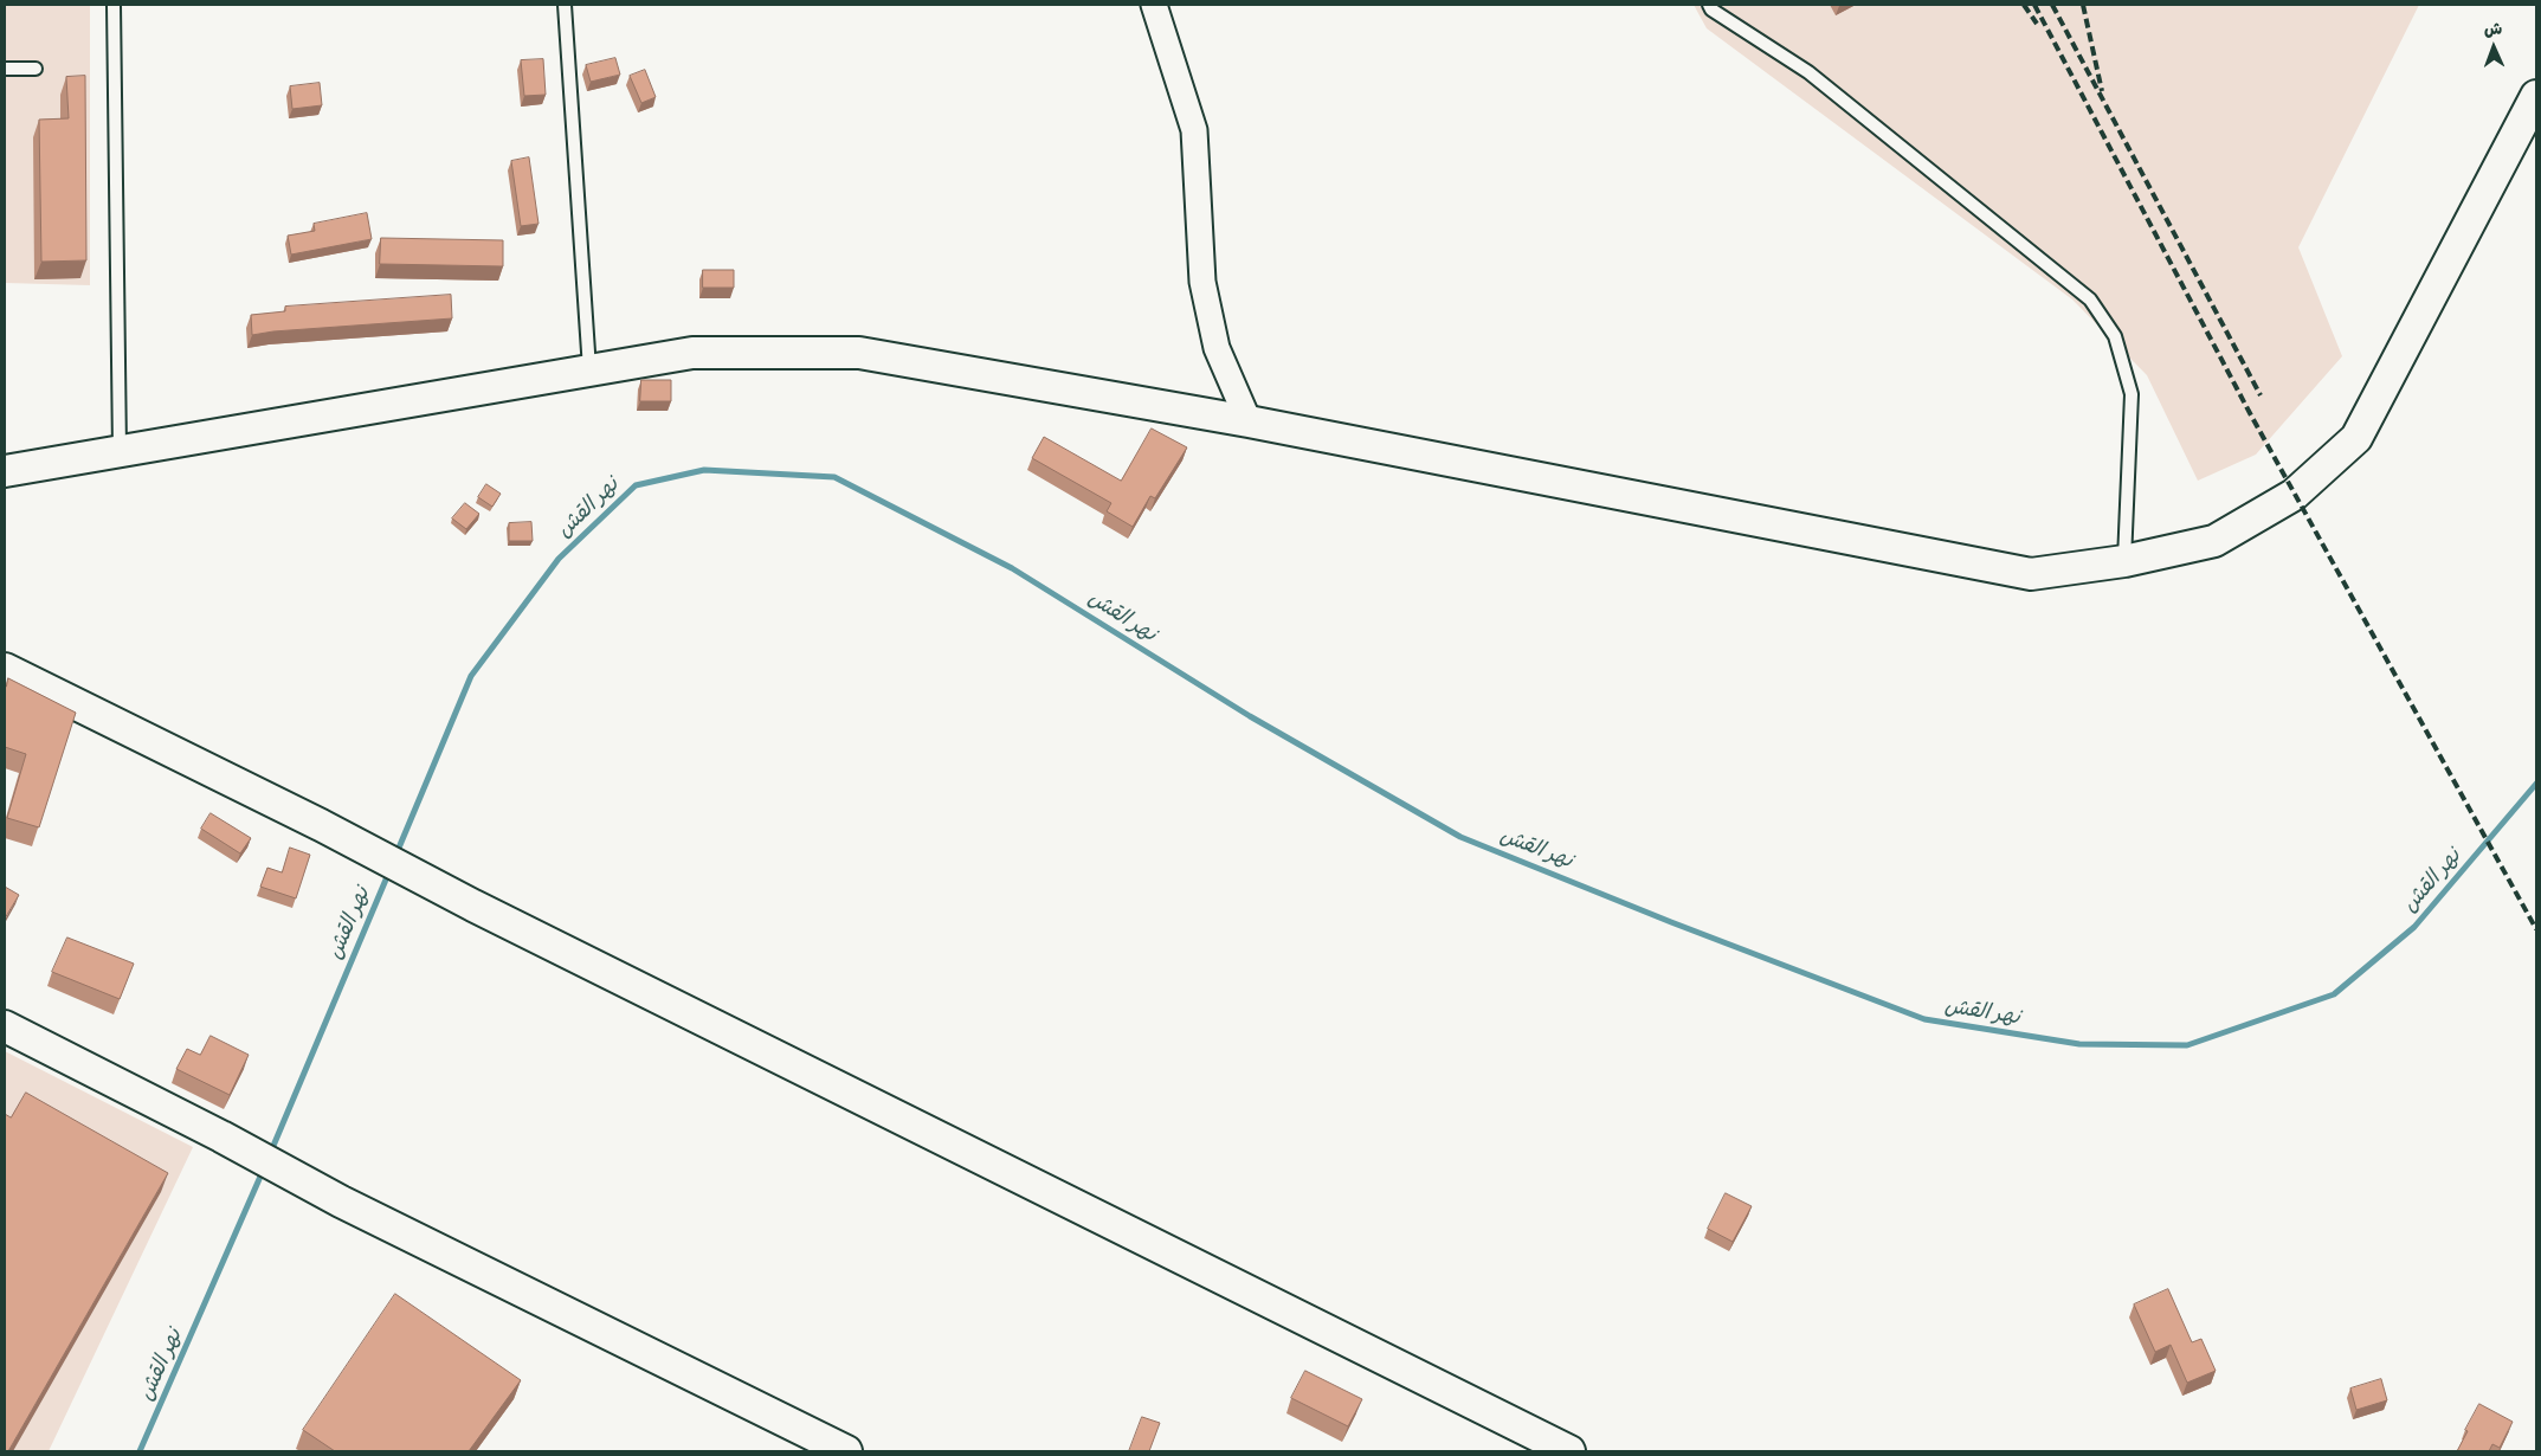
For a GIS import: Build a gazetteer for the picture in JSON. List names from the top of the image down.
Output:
{
  "water": ["نهر القش"],
  "north": "top"
}
